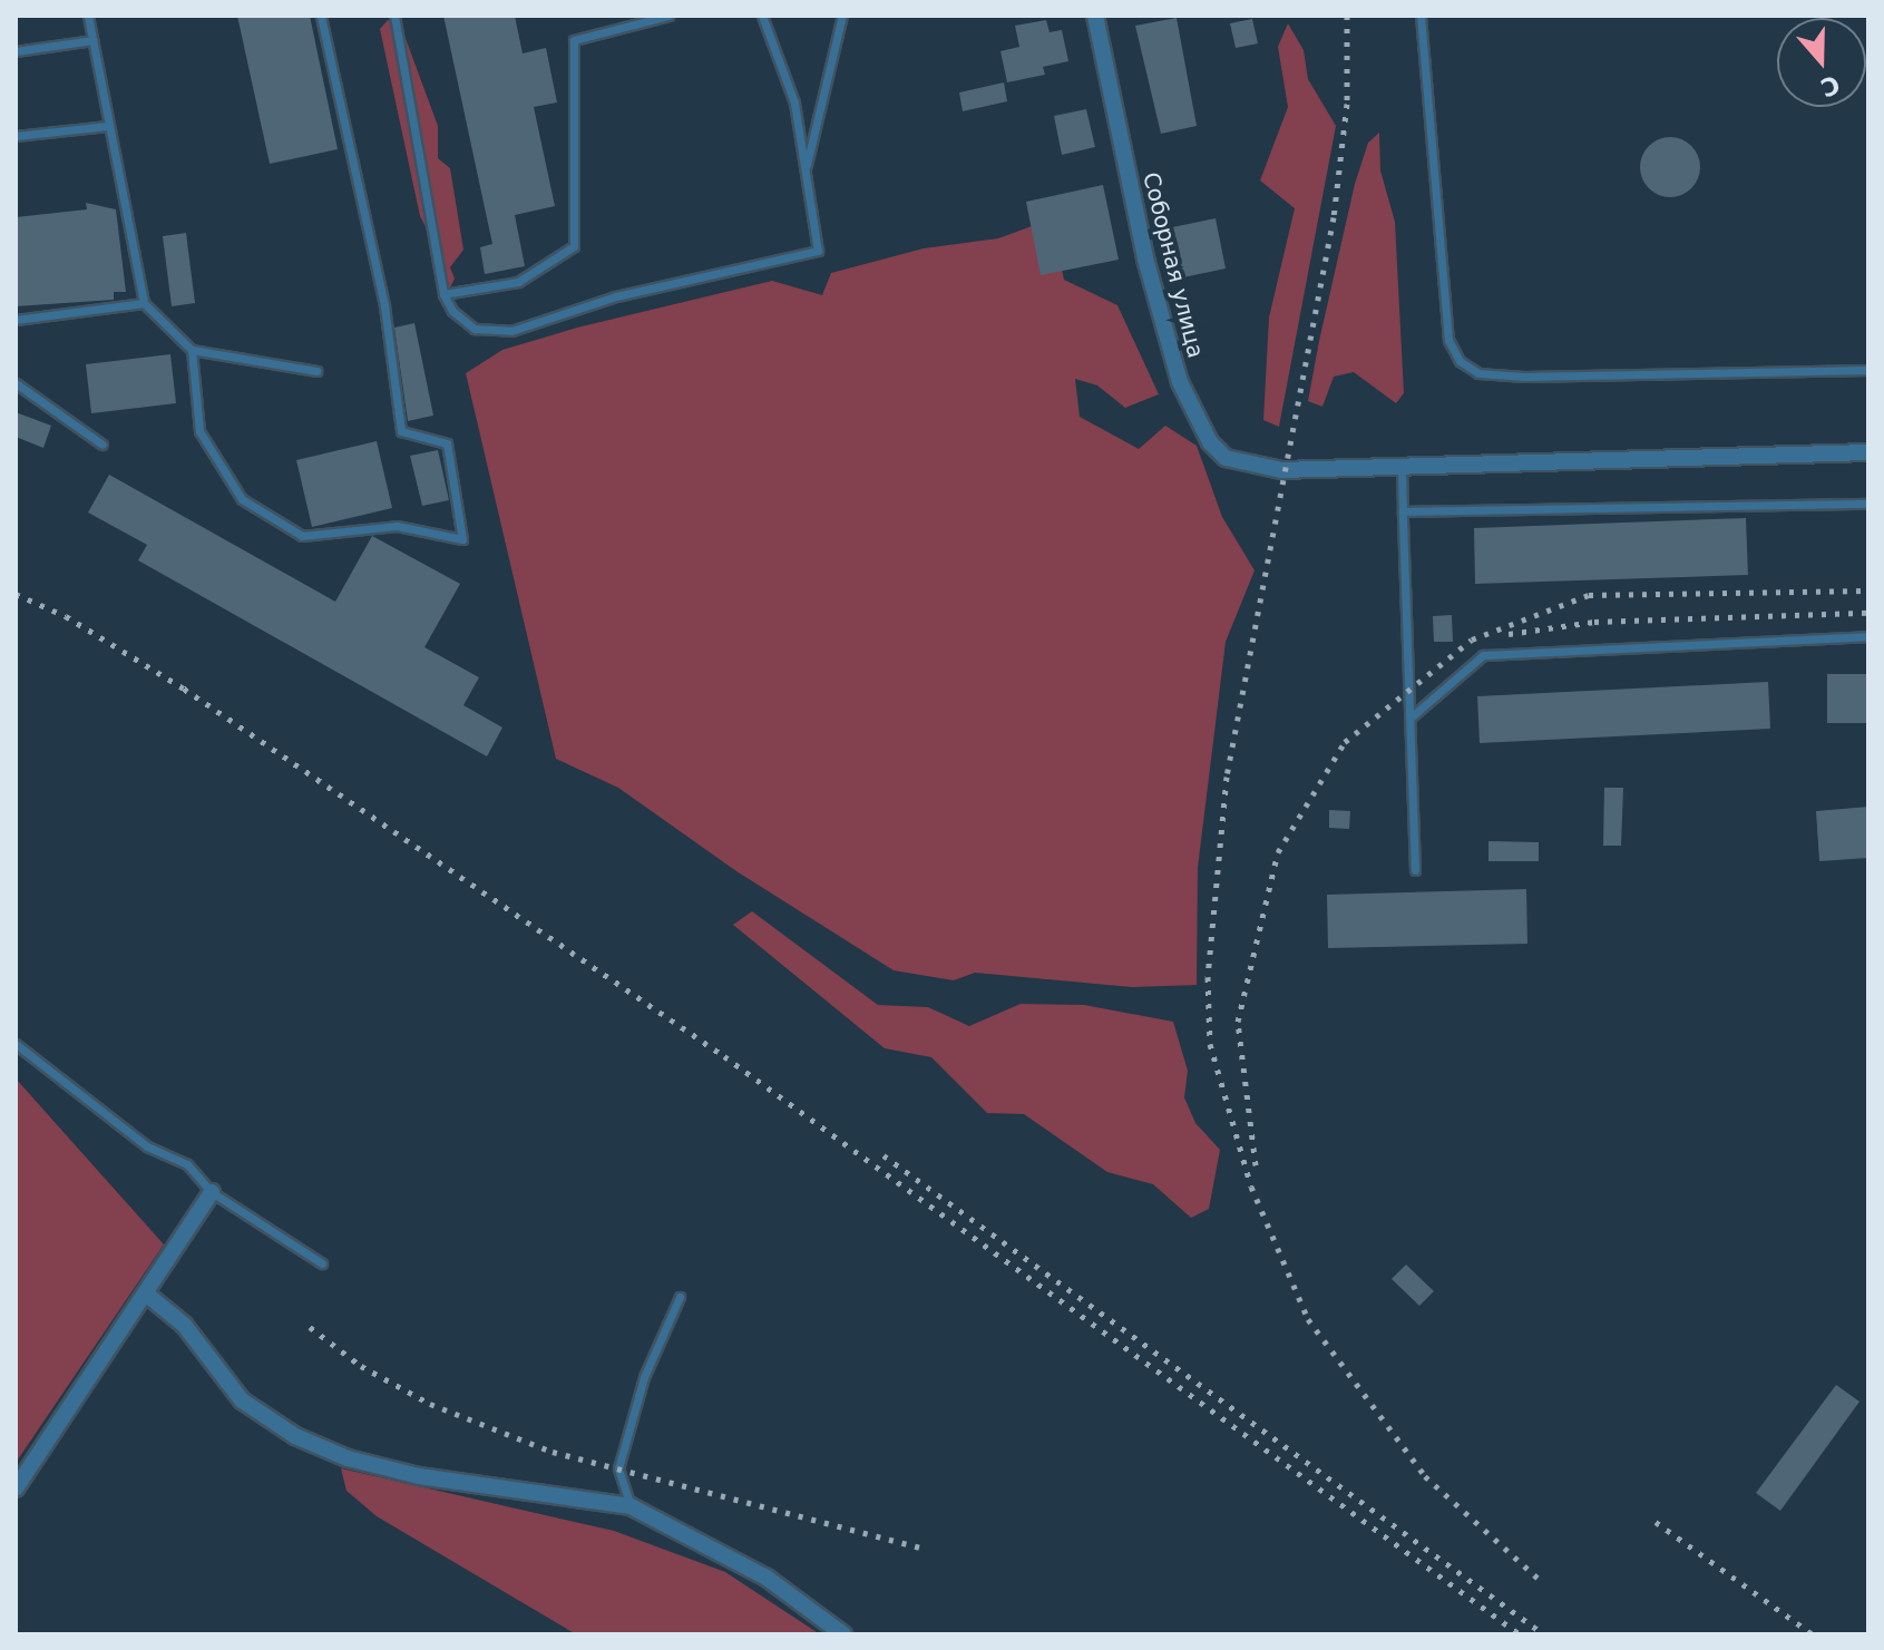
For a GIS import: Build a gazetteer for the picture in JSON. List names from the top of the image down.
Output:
{
  "streets": {
    "street": ["Соборная улица"]
  },
  "north": "bottom"
}
